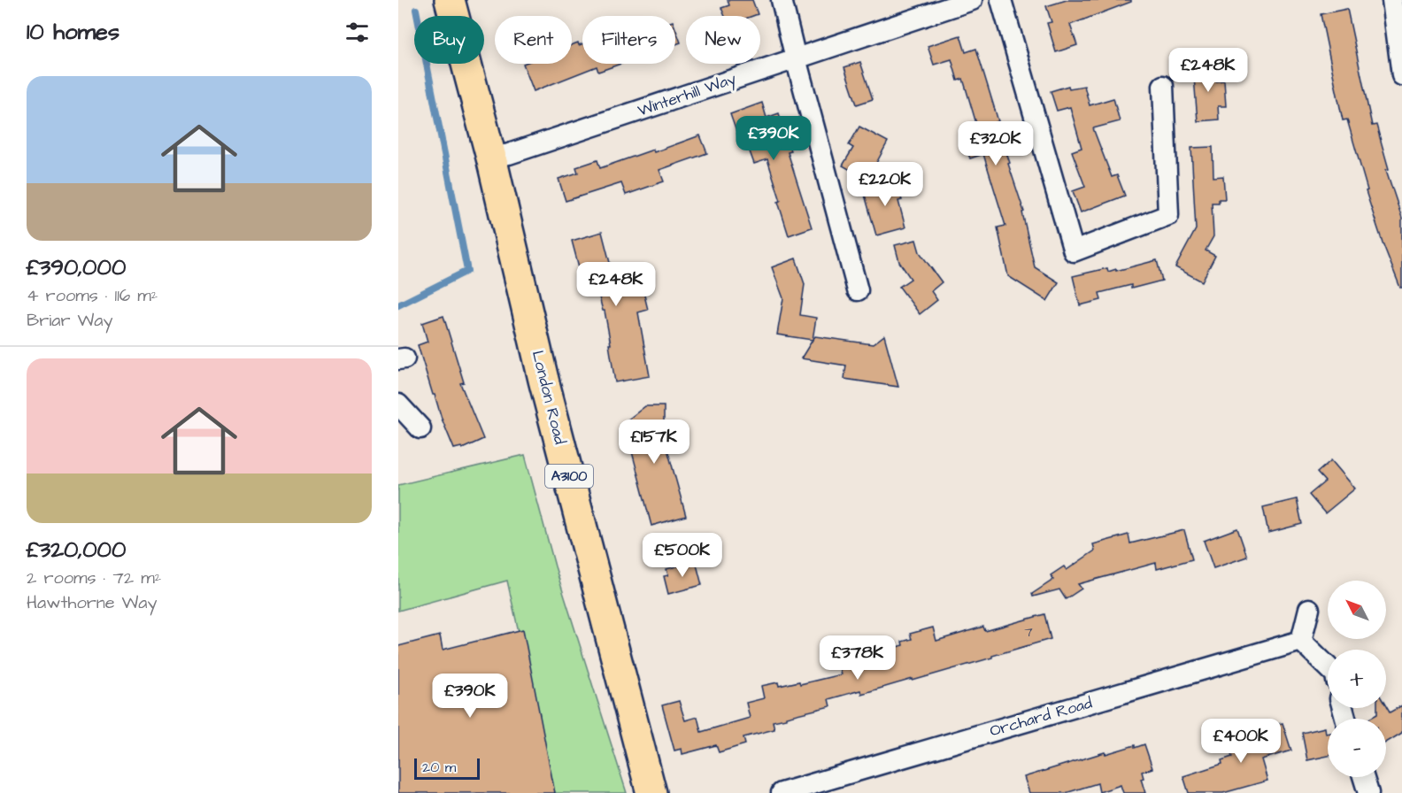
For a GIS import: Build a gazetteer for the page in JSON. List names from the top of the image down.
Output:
{
  "streets": {
    "main road": ["London Road", "A3100"],
    "street": ["Winterhill Way", "Orchard Road"]
  },
  "crossings": [
    ["Winterhill Way", "London Road"]
  ],
  "house_numbers": ["7"],
  "scale_bar": "20 m",
  "north": "top left",
  "page": {
    "heading": "10 homes",
    "chip": [
      "Buy",
      "Rent",
      "Filters",
      "New"
    ],
    "price": [
      "£248K",
      "£390K",
      "£320K",
      "£220K",
      "£248K",
      "£157K",
      "£500K",
      "£378K",
      "£390K",
      "£400K"
    ],
    "list": [
      {
        "name": "£390,000",
        "note": "4 rooms · 116 m² · Briar Way"
      },
      {
        "name": "£320,000",
        "note": "2 rooms · 72 m² · Hawthorne Way"
      }
    ],
    "map_buttons": ["+", "−"],
    "scale": "20 m"
  }
}
